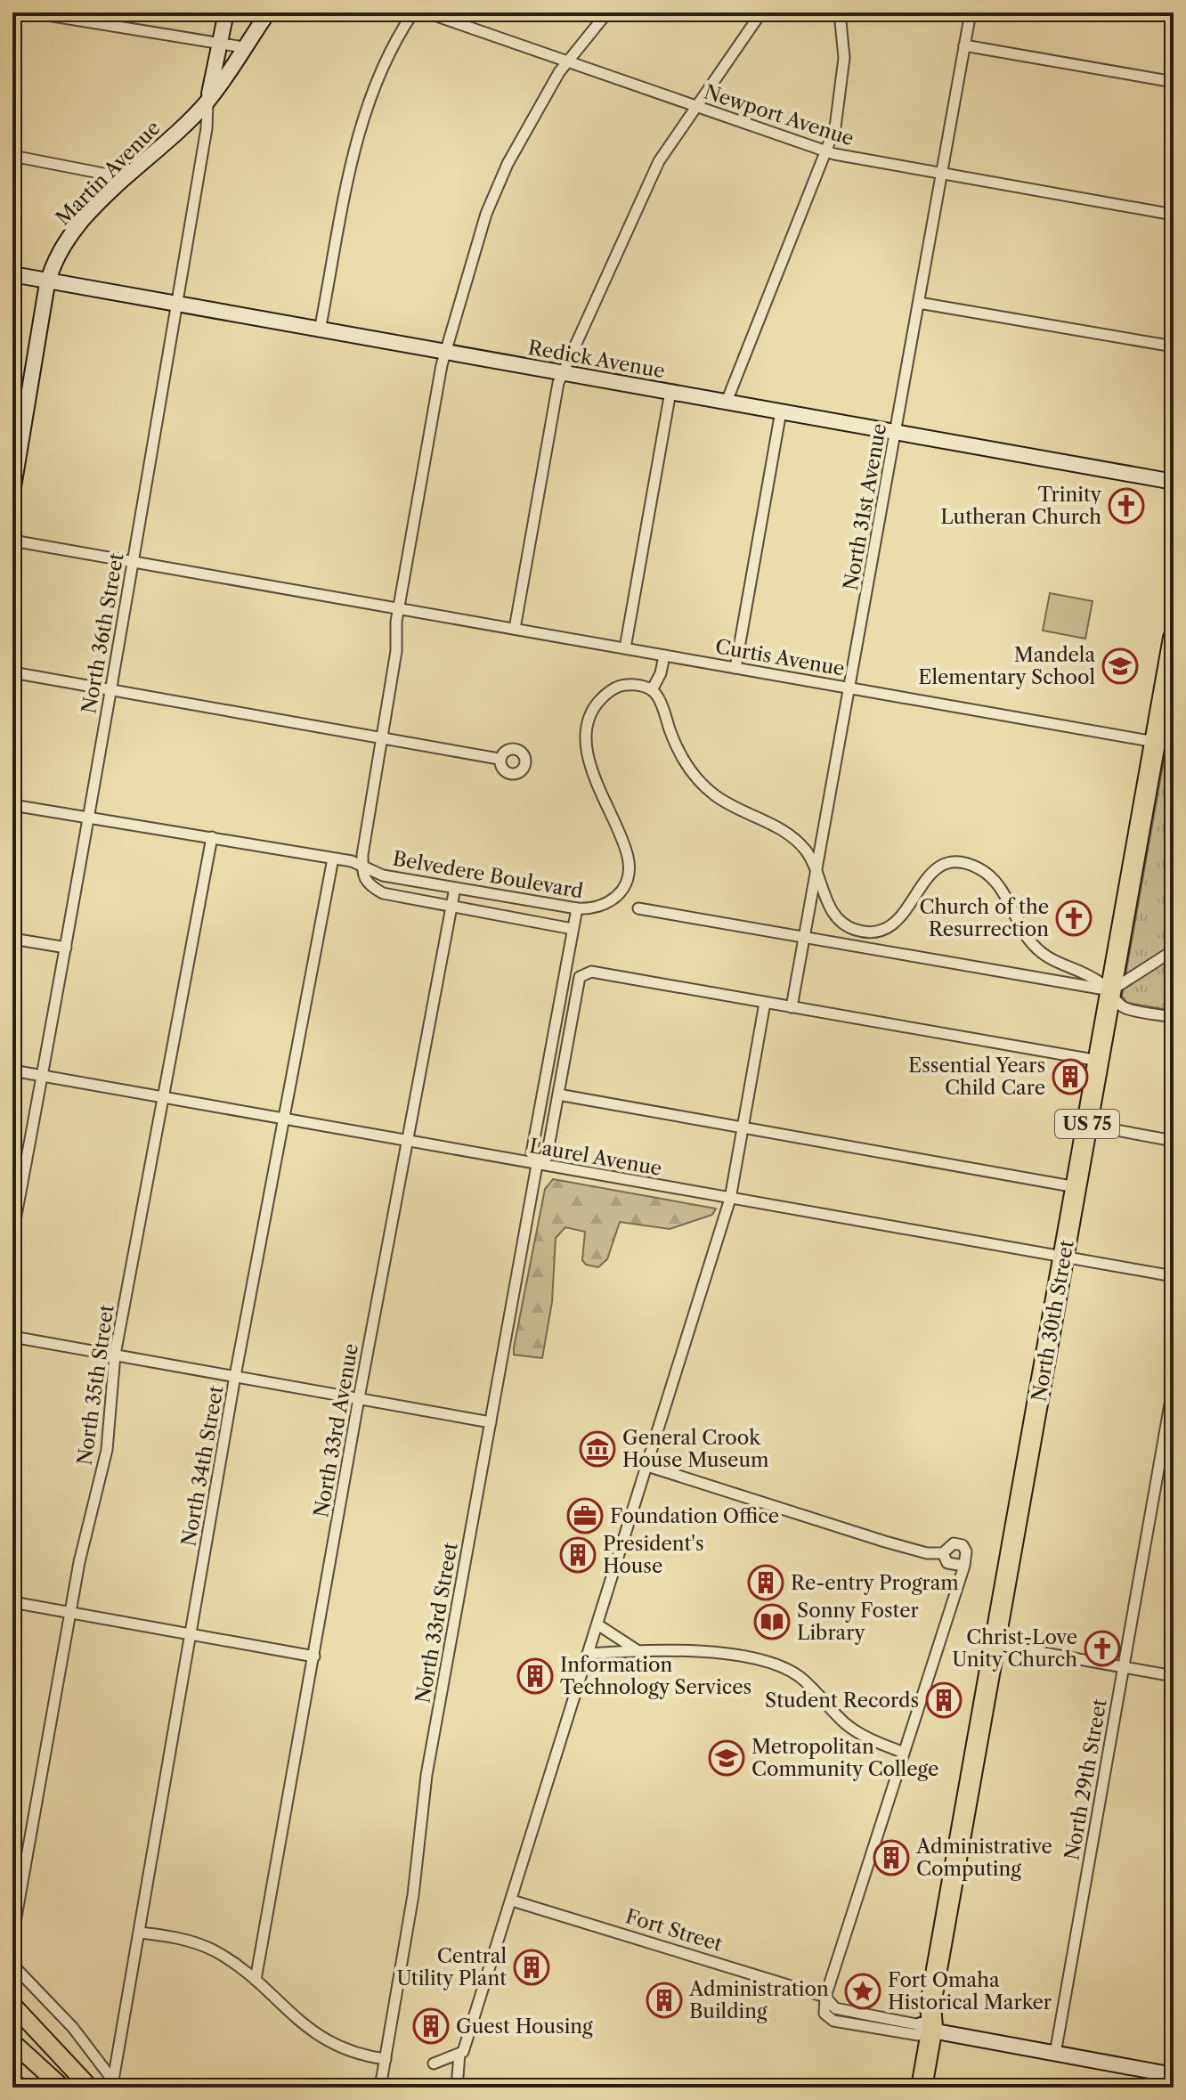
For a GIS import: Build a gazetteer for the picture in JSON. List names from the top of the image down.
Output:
{
  "streets": {
    "highway": ["US 75", "North 30th Street"],
    "street": [
      "Newport Avenue",
      "Martin Avenue",
      "Redick Avenue",
      "North 31st Avenue",
      "North 36th Street",
      "Curtis Avenue",
      "Belvedere Boulevard",
      "Laurel Avenue",
      "North 35th Street",
      "North 33rd Avenue",
      "North 34th Street",
      "North 33rd Street",
      "North 29th Street",
      "Fort Street"
    ]
  },
  "crossings": [
    ["Newport Avenue", "North 31st Avenue"],
    ["Martin Avenue", "Redick Avenue"],
    ["Martin Avenue", "North 36th Street"],
    ["Redick Avenue", "North 31st Avenue"],
    ["Redick Avenue", "North 36th Street"],
    ["North 31st Avenue", "Curtis Avenue"],
    ["North 36th Street", "Laurel Avenue"],
    ["Curtis Avenue", "Belvedere Boulevard"],
    ["Curtis Avenue", "North 30th Street"],
    ["Belvedere Boulevard", "North 33rd Avenue"],
    ["Belvedere Boulevard", "North 33rd Street"],
    ["Laurel Avenue", "North 30th Street"],
    ["Laurel Avenue", "North 35th Street"],
    ["Laurel Avenue", "North 33rd Avenue"],
    ["Laurel Avenue", "North 34th Street"],
    ["Laurel Avenue", "North 33rd Street"],
    ["North 30th Street", "Fort Street"],
    ["North 29th Street", "Fort Street"]
  ],
  "places": {
    "church": ["Trinity Lutheran Church", "Church of the Resurrection", "Christ-Love Unity Church"],
    "school or university": ["Mandela Elementary School", "Metropolitan Community College"],
    "building": [
      "Essential Years Child Care",
      "President's House",
      "Re-entry Program",
      "Information Technology Services",
      "Student Records",
      "Administrative Computing",
      "Central Utility Plant",
      "Administration Building",
      "Guest Housing"
    ],
    "museum": ["General Crook House Museum"],
    "office": ["Foundation Office"],
    "library": ["Sonny Foster Library"],
    "place": ["Fort Omaha Historical Marker"]
  }
}
